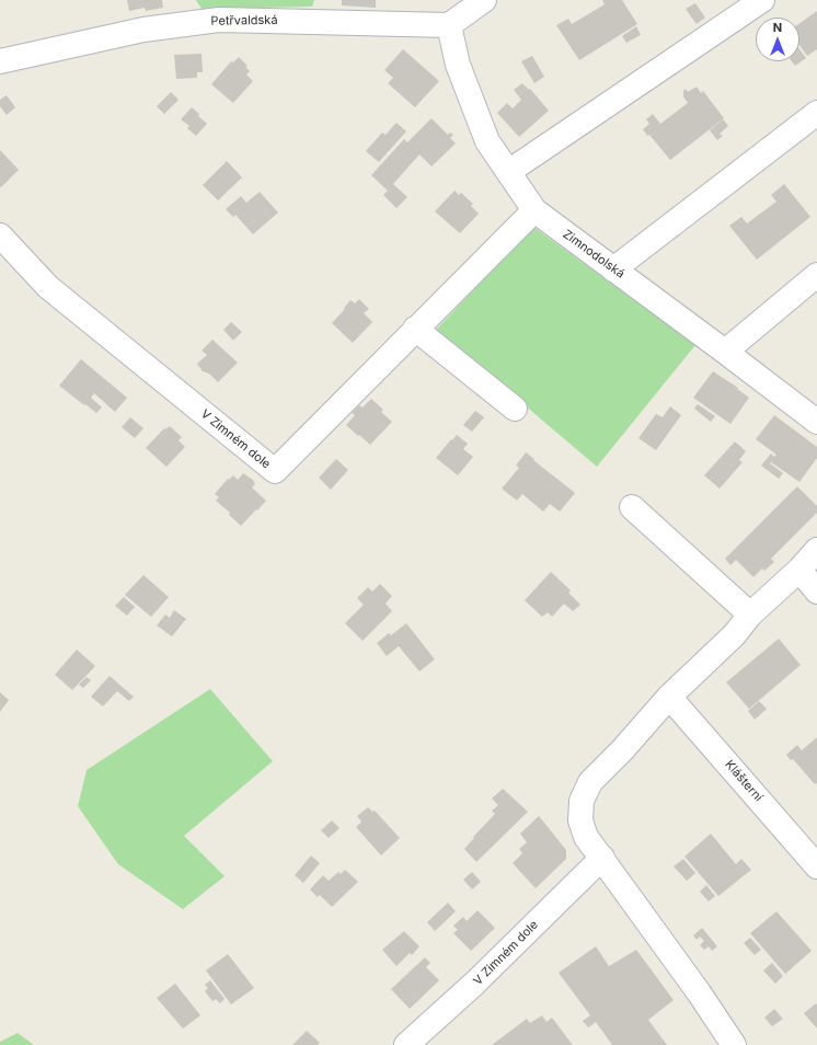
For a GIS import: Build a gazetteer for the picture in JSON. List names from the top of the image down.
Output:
{
  "streets": {
    "street": [
      "Petřvaldská",
      "Zimnodolská",
      "V Zimném dole",
      "Klášterní"
    ]
  },
  "crossings": [
    ["Petřvaldská", "Zimnodolská"],
    ["Zimnodolská", "V Zimném dole"]
  ],
  "north": "top"
}
